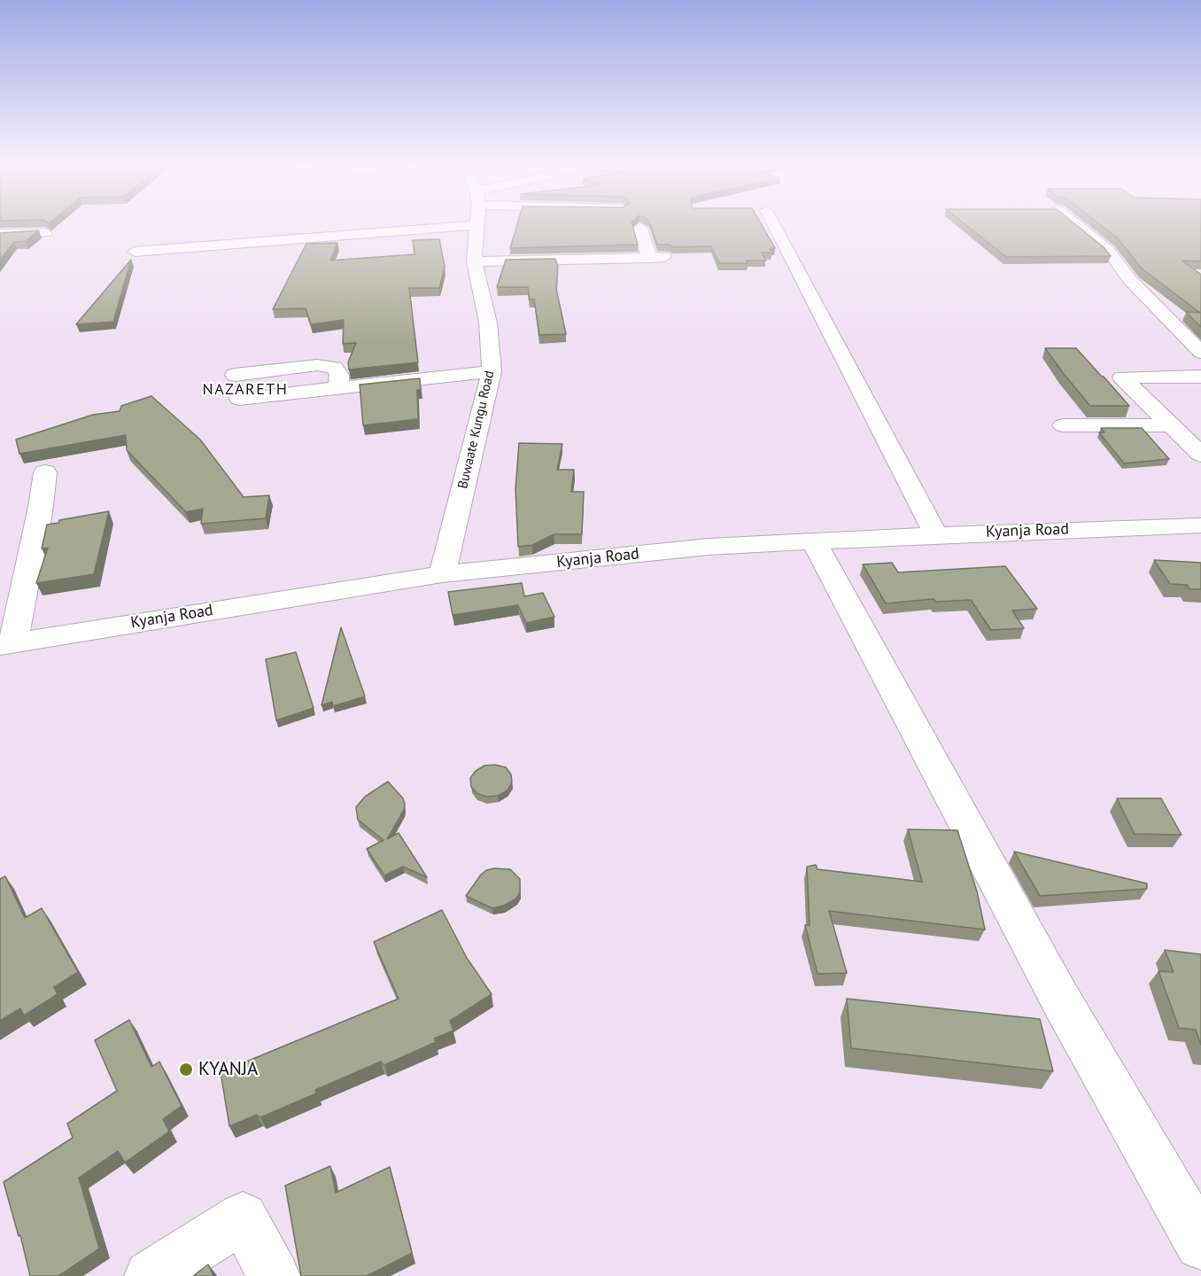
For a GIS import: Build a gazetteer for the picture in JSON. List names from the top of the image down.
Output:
{
  "streets": {
    "street": ["Buwaate Kungu Road", "Kyanja Road"]
  },
  "crossings": [
    ["Buwaate Kungu Road", "Kyanja Road"]
  ],
  "districts": ["NAZARETH"],
  "places": ["KYANJA"]
}
